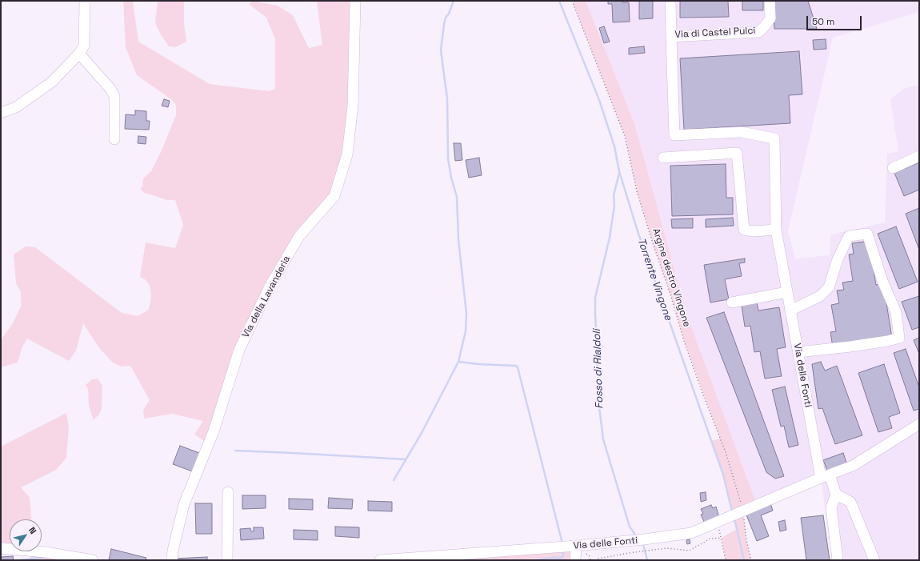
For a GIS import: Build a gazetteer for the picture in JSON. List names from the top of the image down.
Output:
{
  "streets": {
    "street": ["Via di Castel Pulci", "Via della Lavanderia", "Via delle Fonti"],
    "path": ["Argine destro Vingone"]
  },
  "crossings": [
    ["Via di Castel Pulci", "Via delle Fonti"],
    ["Argine destro Vingone", "Via delle Fonti"]
  ],
  "water": ["Torrente Vingone", "Fosso di Rialdoli"],
  "scale_bar": "50 m",
  "north": "top right"
}
